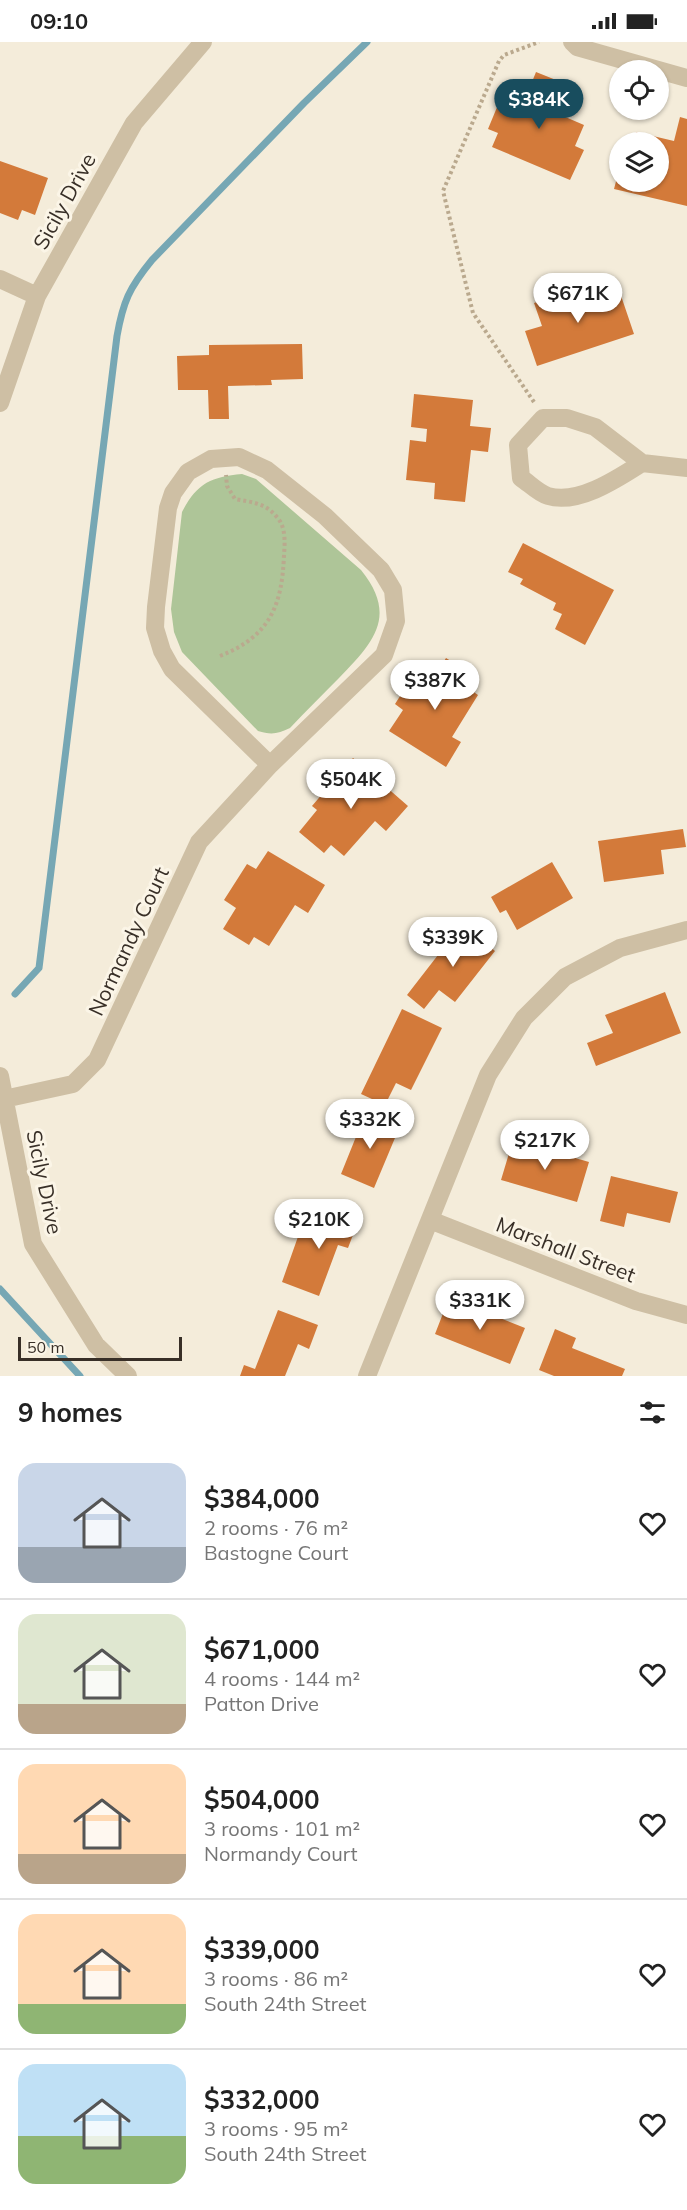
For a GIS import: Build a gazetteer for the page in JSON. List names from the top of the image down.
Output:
{
  "streets": {
    "street": ["Sicily Drive", "Normandy Court", "Marshall Street"]
  },
  "crossings": [
    ["Sicily Drive", "Normandy Court"]
  ],
  "scale_bar": "50 m",
  "page": {
    "status": "09:10",
    "price": [
      "$384K",
      "$671K",
      "$387K",
      "$504K",
      "$339K",
      "$332K",
      "$217K",
      "$210K",
      "$331K"
    ],
    "scale": "50 m",
    "heading": "9 homes",
    "list": [
      {
        "name": "$384,000",
        "note": "2 rooms · 76 m² · Bastogne Court"
      },
      {
        "name": "$671,000",
        "note": "4 rooms · 144 m² · Patton Drive"
      },
      {
        "name": "$504,000",
        "note": "3 rooms · 101 m² · Normandy Court"
      },
      {
        "name": "$339,000",
        "note": "3 rooms · 86 m² · South 24th Street"
      },
      {
        "name": "$332,000",
        "note": "3 rooms · 95 m² · South 24th Street"
      }
    ]
  }
}
